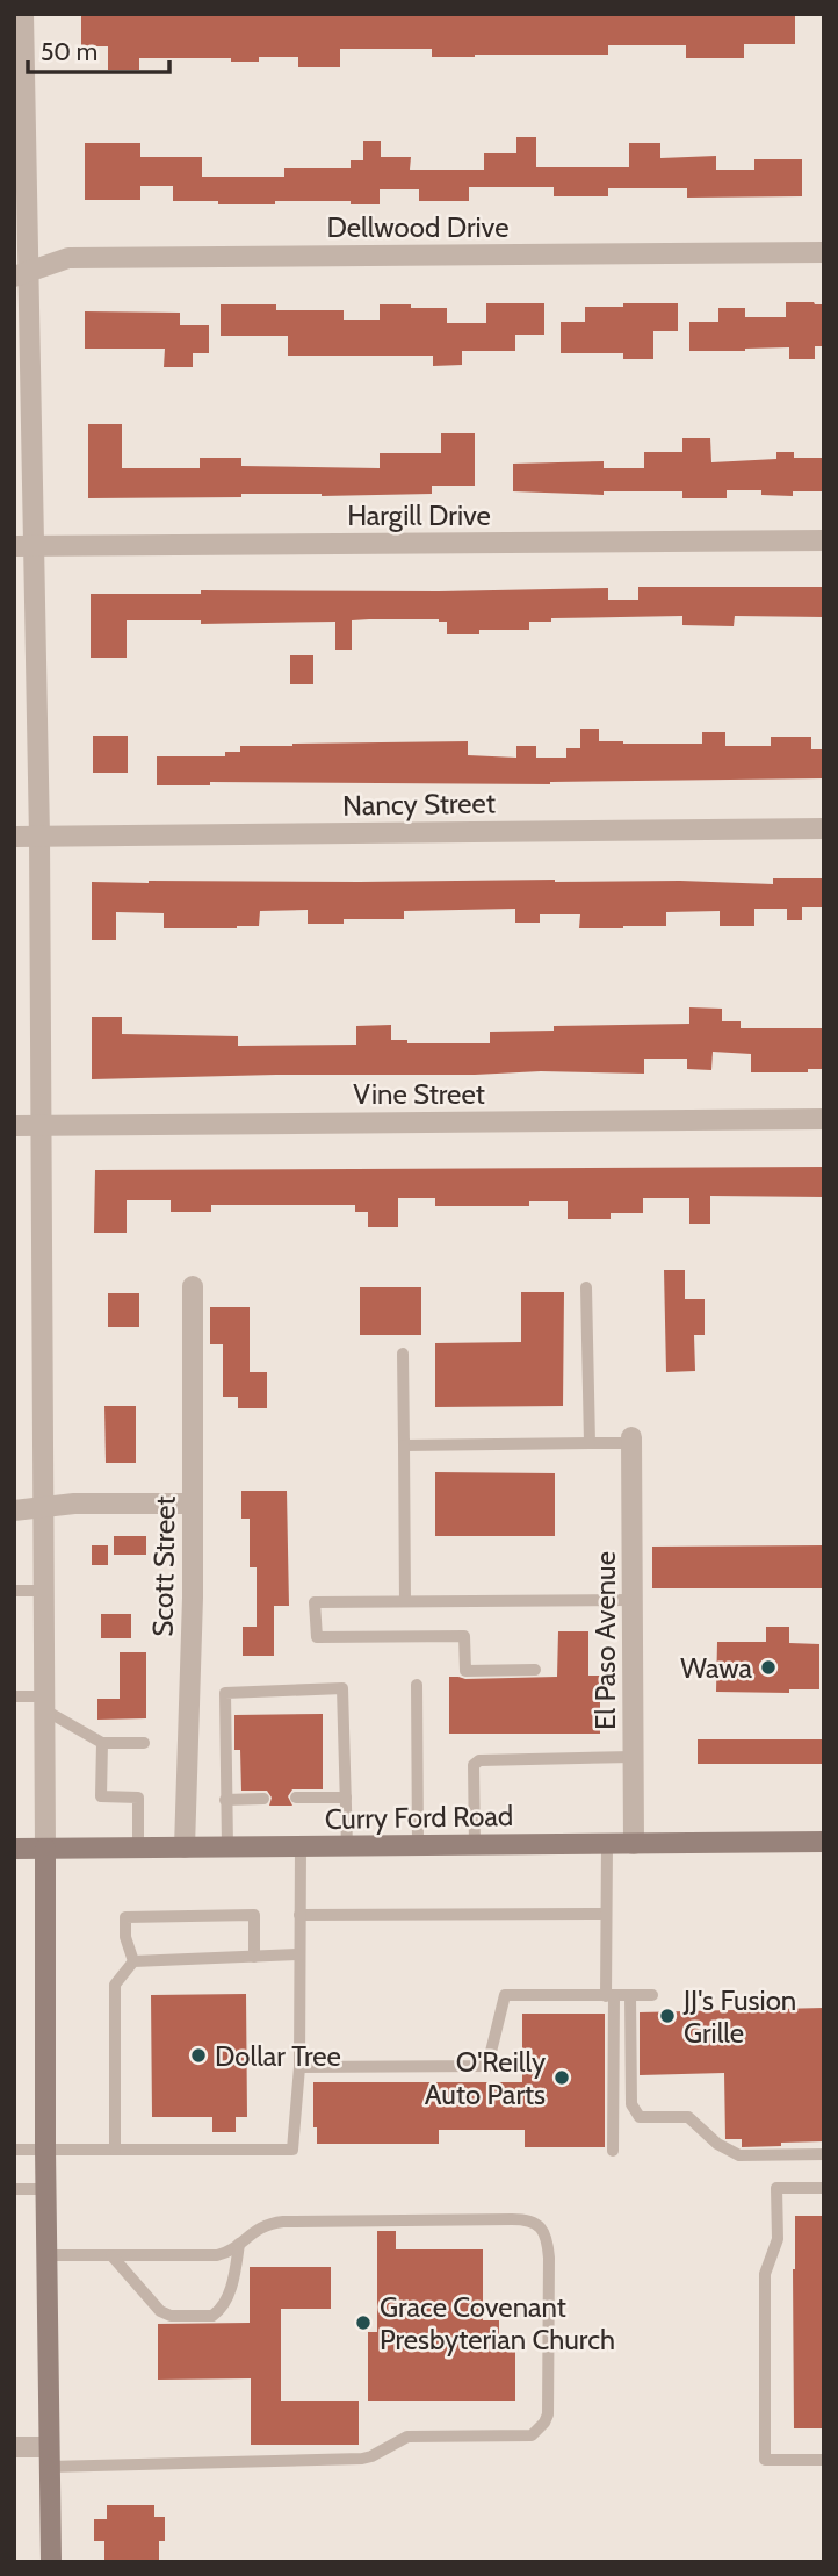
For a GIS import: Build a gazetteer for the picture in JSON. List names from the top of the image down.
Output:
{
  "streets": {
    "street": [
      "Dellwood Drive",
      "Hargill Drive",
      "Nancy Street",
      "Vine Street",
      "Scott Street",
      "El Paso Avenue",
      "Curry Ford Road"
    ]
  },
  "crossings": [
    ["Scott Street", "Curry Ford Road"],
    ["El Paso Avenue", "Curry Ford Road"]
  ],
  "places": [
    "Wawa",
    "JJ's Fusion Grille",
    "Dollar Tree",
    "O'Reilly Auto Parts",
    "Grace Covenant Presbyterian Church"
  ],
  "scale_bar": "50 m"
}
